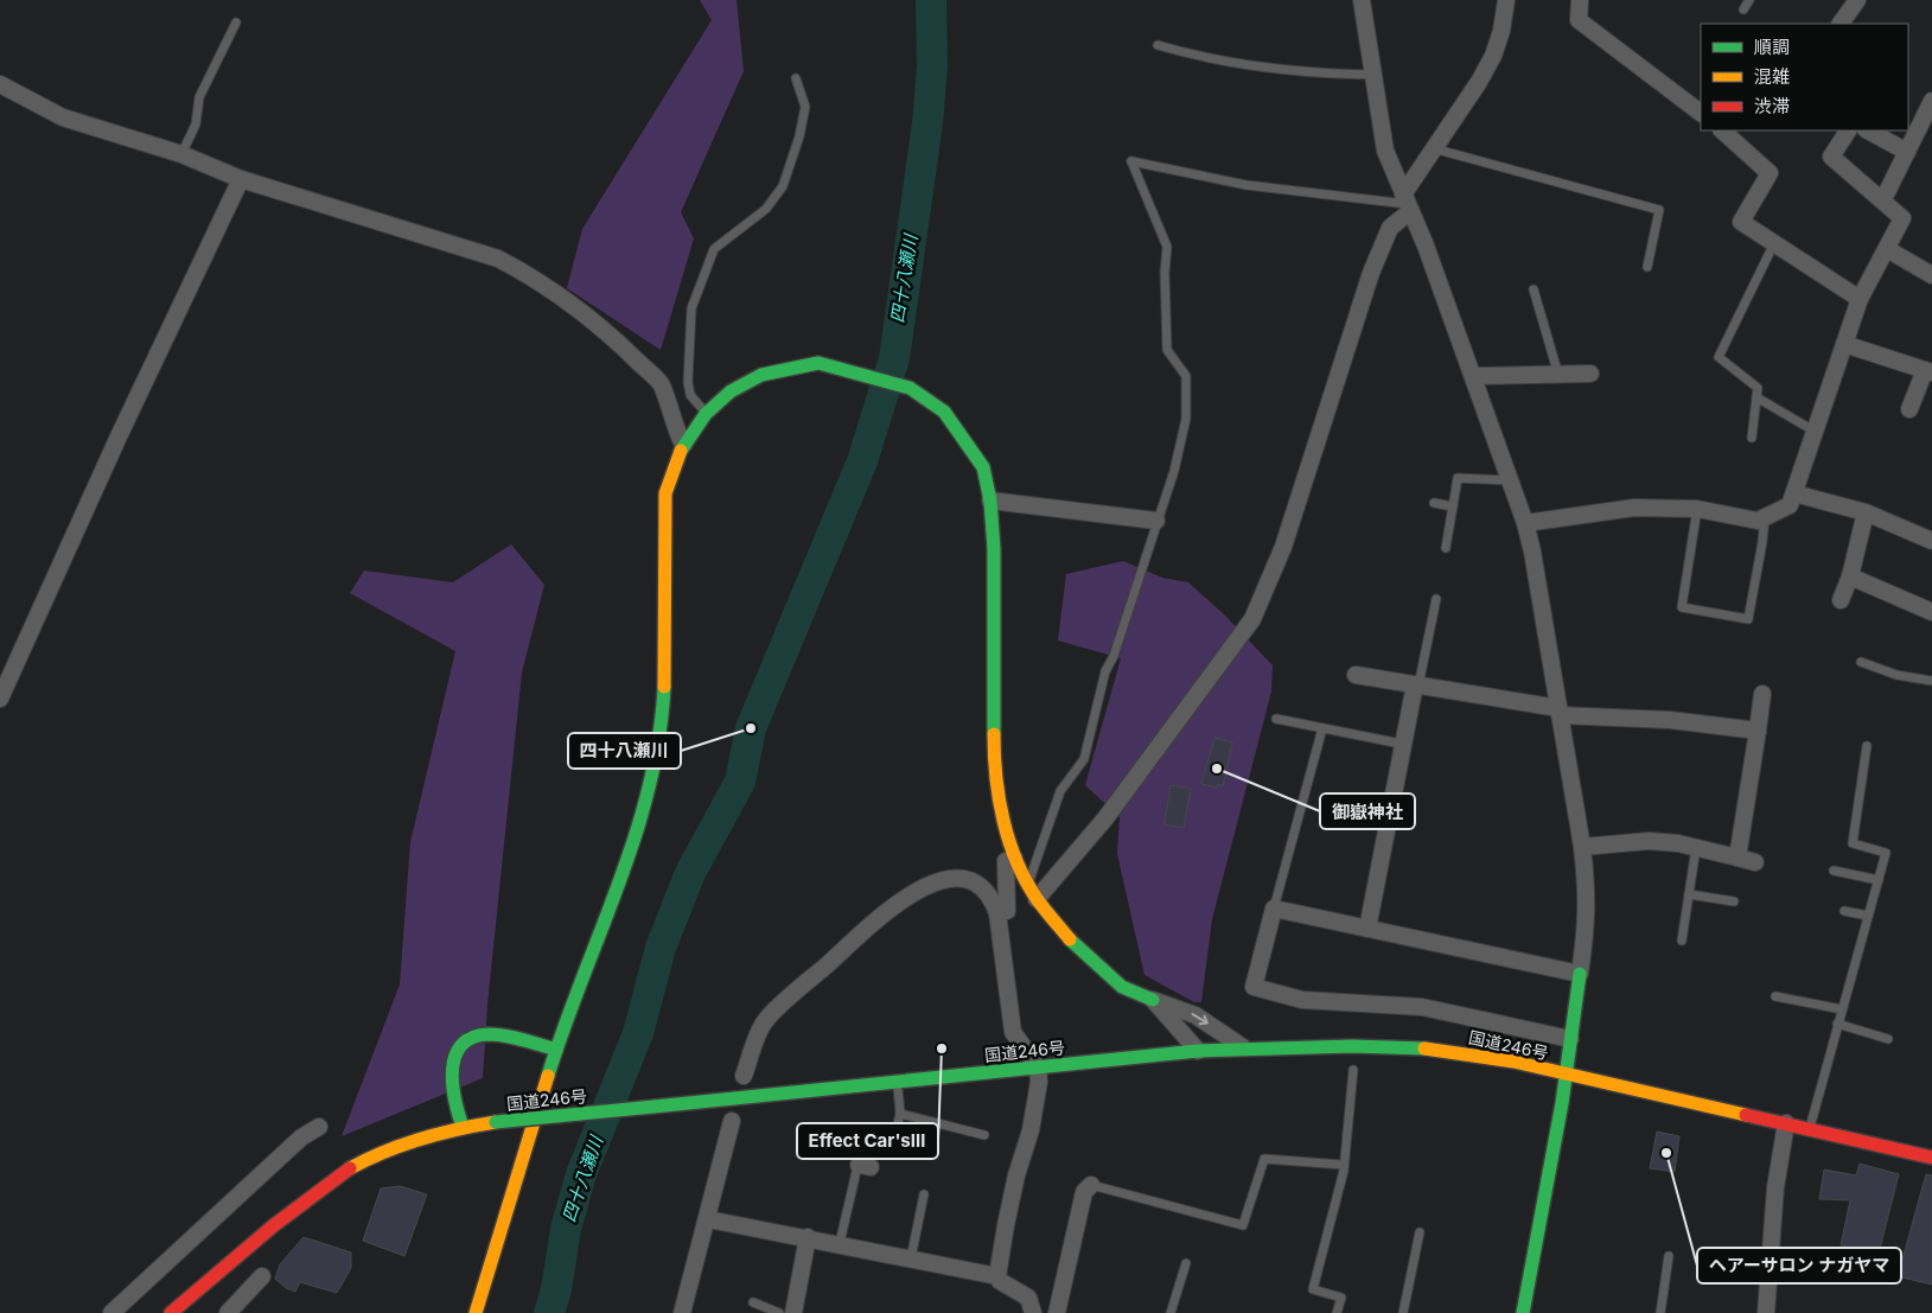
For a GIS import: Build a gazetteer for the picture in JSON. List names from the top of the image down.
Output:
{
  "streets": {
    "main road": ["国道246号"]
  },
  "water": ["四十八瀬川"],
  "places": [
    "四十八瀬川",
    "御嶽神社",
    "Effect Car'sⅢ",
    "ヘアーサロン ナガヤマ"
  ],
  "legend": ["順調", "混雑", "渋滞"]
}
